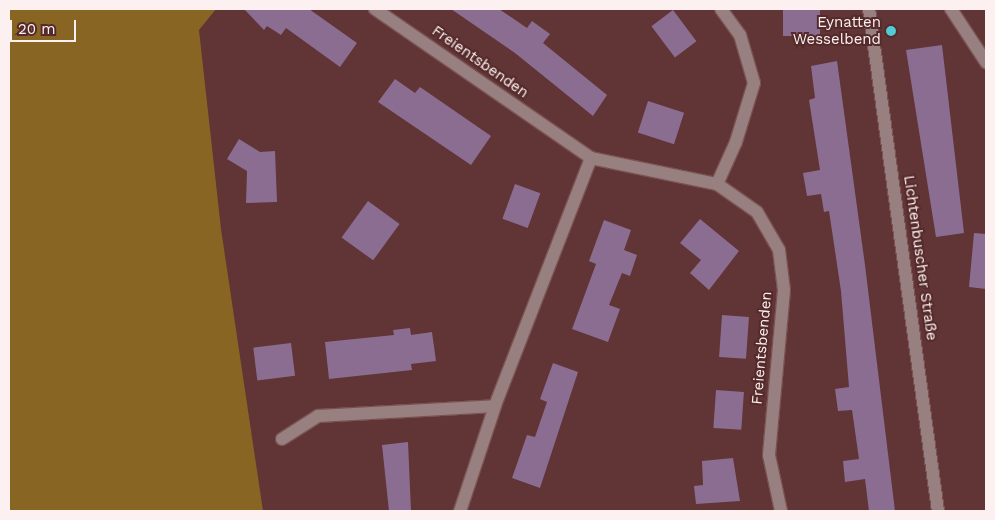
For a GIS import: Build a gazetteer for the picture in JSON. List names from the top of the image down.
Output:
{
  "streets": {
    "street": ["Freientsbenden", "Lichtenbuscher Straße"]
  },
  "places": ["Eynatten Wesselbend"],
  "scale_bar": "20 m"
}
